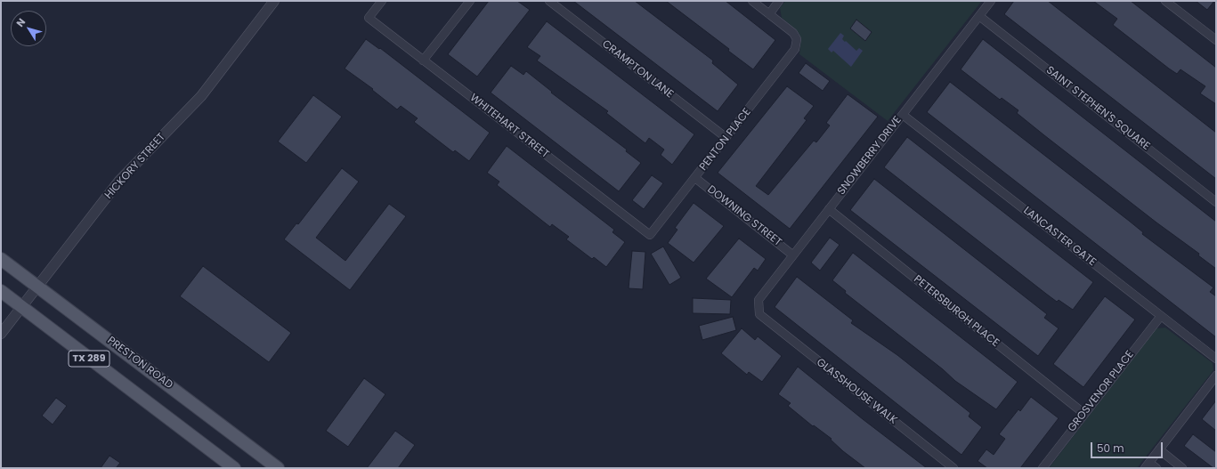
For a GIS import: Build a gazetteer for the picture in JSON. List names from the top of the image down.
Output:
{
  "streets": {
    "main road": ["TX 289", "PRESTON ROAD"],
    "street": [
      "CRAMPTON LANE",
      "SAINT STEPHEN'S SQUARE",
      "WHITEHART STREET",
      "PENTON PLACE",
      "SNOWBERRY DRIVE",
      "HICKORY STREET",
      "DOWNING STREET",
      "LANCASTER GATE",
      "PETERSBURGH PLACE",
      "GLASSHOUSE WALK",
      "GROSVENOR PLACE"
    ]
  },
  "crossings": [
    ["CRAMPTON LANE", "PENTON PLACE"],
    ["SAINT STEPHEN'S SQUARE", "SNOWBERRY DRIVE"],
    ["WHITEHART STREET", "PENTON PLACE"],
    ["PENTON PLACE", "DOWNING STREET"],
    ["SNOWBERRY DRIVE", "DOWNING STREET"],
    ["SNOWBERRY DRIVE", "LANCASTER GATE"],
    ["SNOWBERRY DRIVE", "PETERSBURGH PLACE"],
    ["SNOWBERRY DRIVE", "GLASSHOUSE WALK"],
    ["HICKORY STREET", "TX 289"],
    ["HICKORY STREET", "PRESTON ROAD"],
    ["LANCASTER GATE", "GROSVENOR PLACE"],
    ["PETERSBURGH PLACE", "GROSVENOR PLACE"]
  ],
  "scale_bar": "50 m",
  "north": "top left"
}
